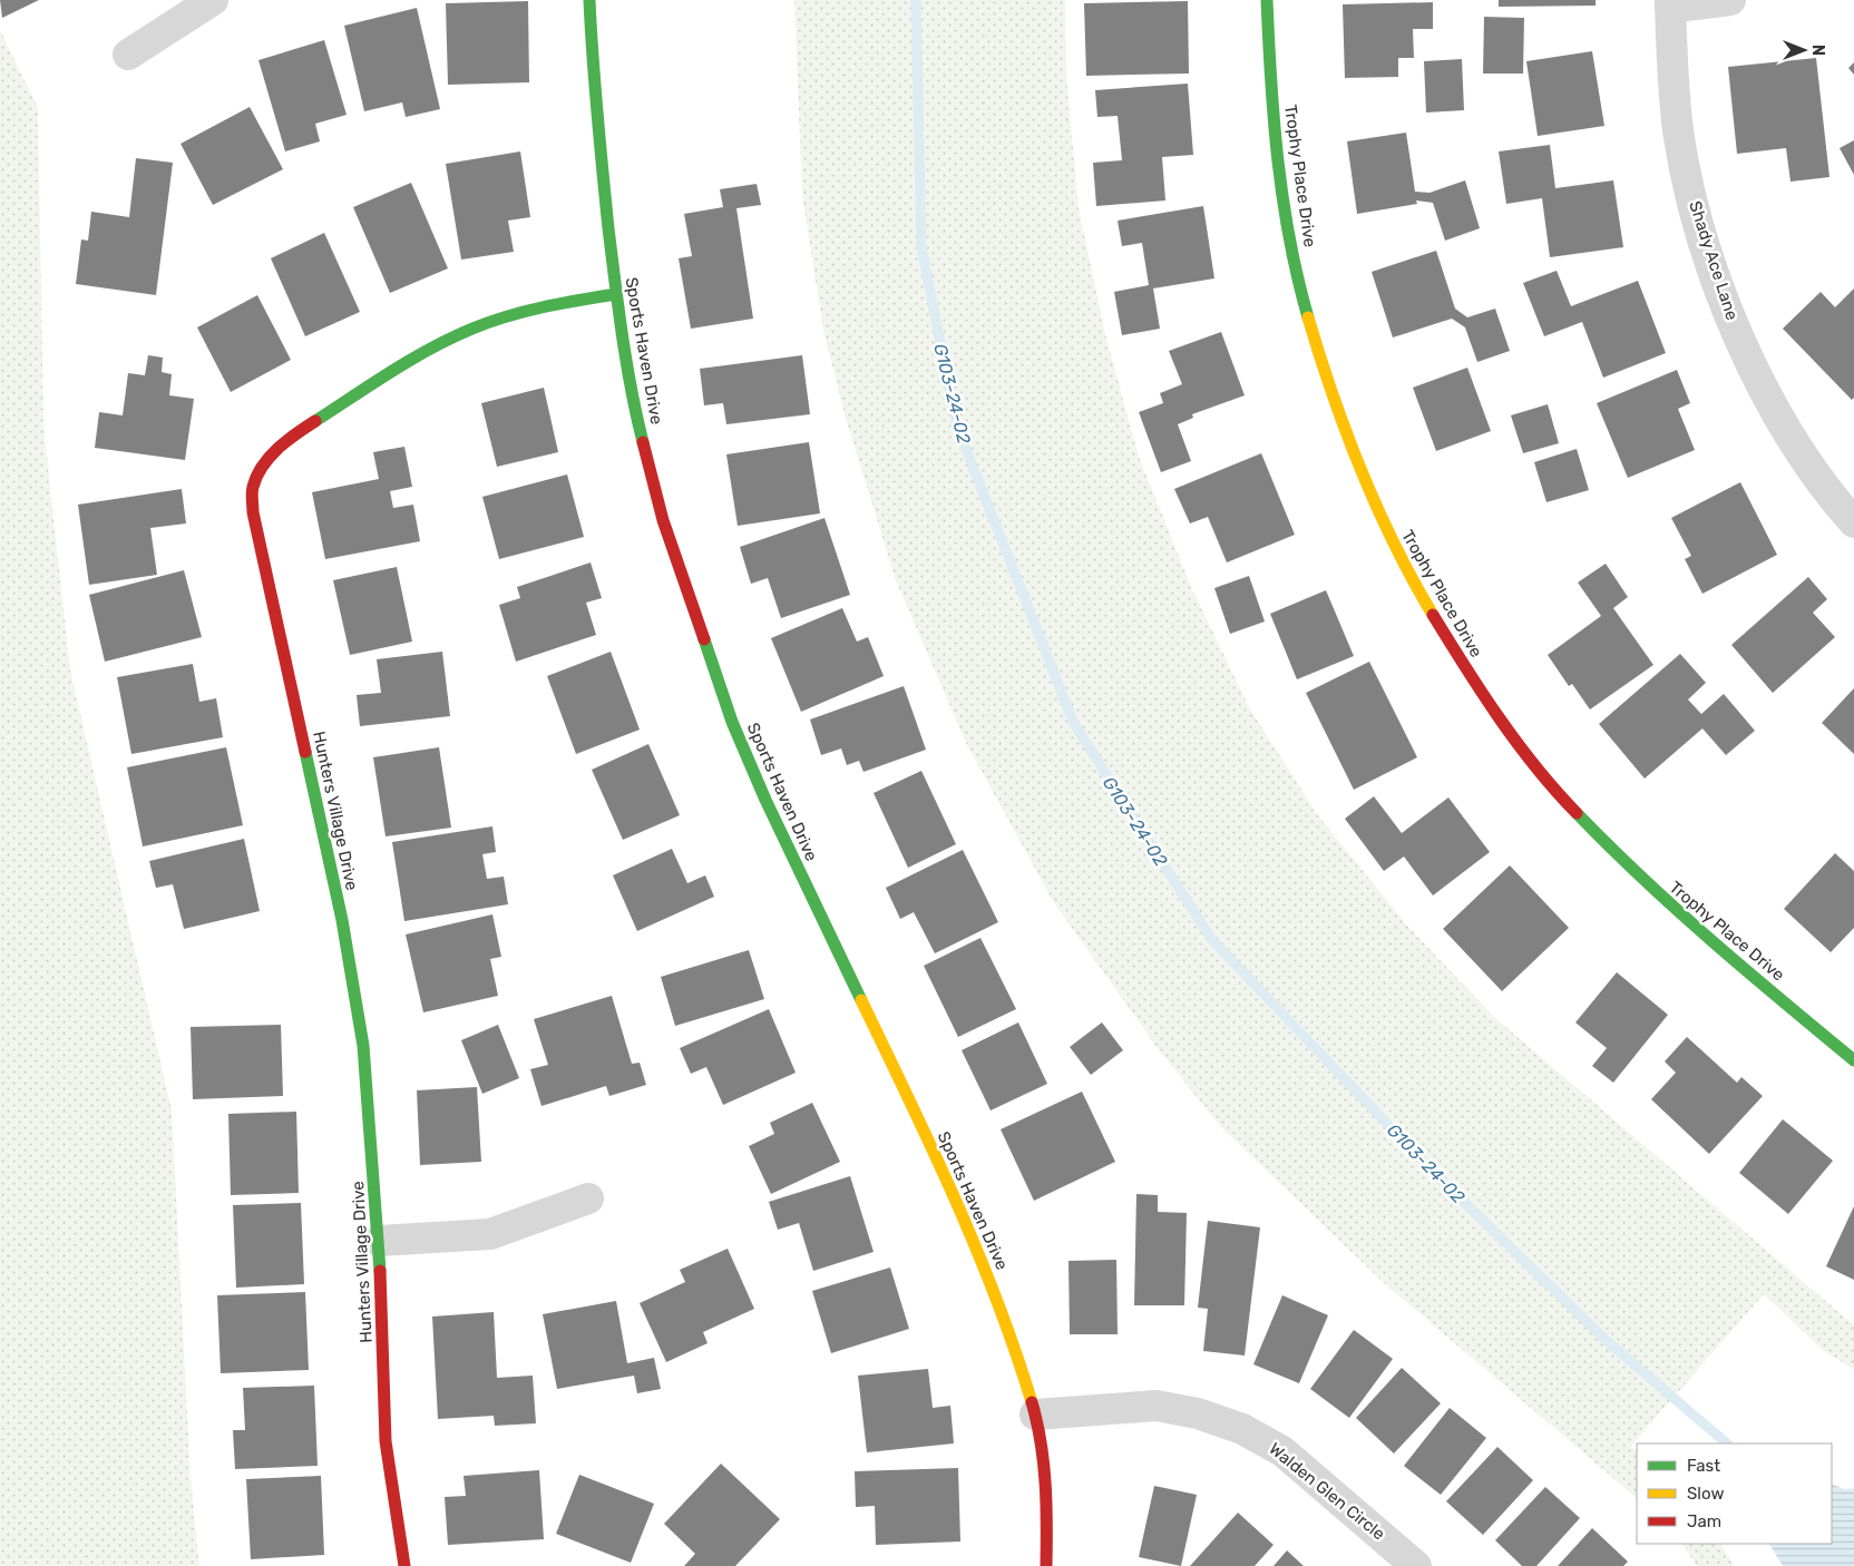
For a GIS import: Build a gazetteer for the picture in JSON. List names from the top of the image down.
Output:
{
  "streets": {
    "street": [
      "Trophy Place Drive",
      "Shady Ace Lane",
      "Sports Haven Drive",
      "Hunters Village Drive",
      "Walden Glen Circle"
    ]
  },
  "crossings": [
    ["Sports Haven Drive", "Hunters Village Drive"],
    ["Sports Haven Drive", "Walden Glen Circle"]
  ],
  "water": ["G103-24-02"],
  "legend": ["Fast", "Slow", "Jam"],
  "north": "right"
}
